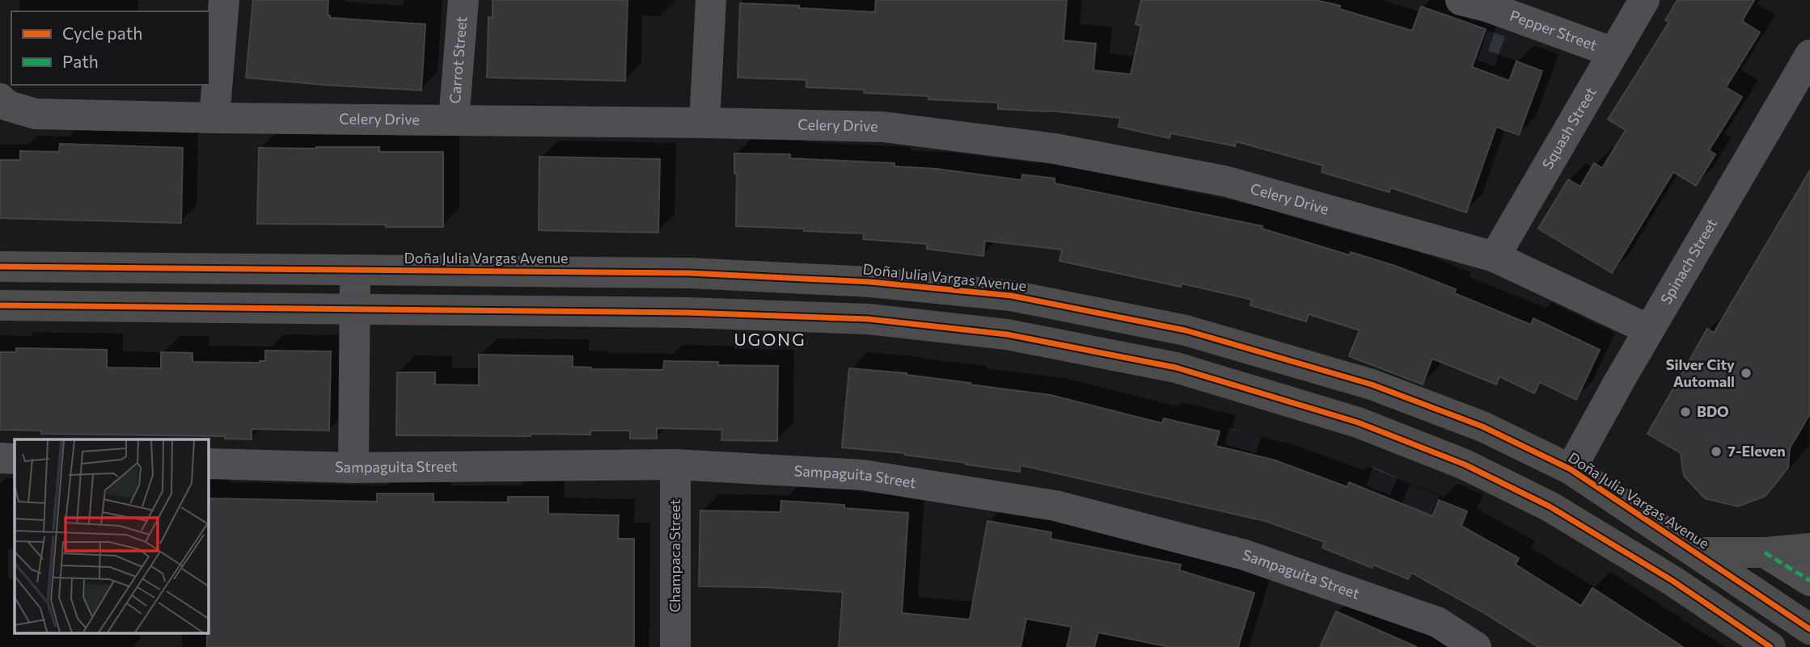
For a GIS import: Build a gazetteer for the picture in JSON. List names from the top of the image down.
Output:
{
  "streets": {
    "main road": ["Doña Julia Vargas Avenue"],
    "street": [
      "Pepper Street",
      "Carrot Street",
      "Celery Drive",
      "Squash Street",
      "Spinach Street",
      "Sampaguita Street",
      "Champaca Street"
    ]
  },
  "crossings": [
    ["Pepper Street", "Squash Street"],
    ["Carrot Street", "Celery Drive"],
    ["Celery Drive", "Squash Street"],
    ["Celery Drive", "Spinach Street"],
    ["Doña Julia Vargas Avenue", "Spinach Street"],
    ["Sampaguita Street", "Champaca Street"]
  ],
  "districts": ["UGONG"],
  "places": ["Silver City Automall", "BDO", "7-Eleven"],
  "legend": ["Cycle path", "Path"]
}
